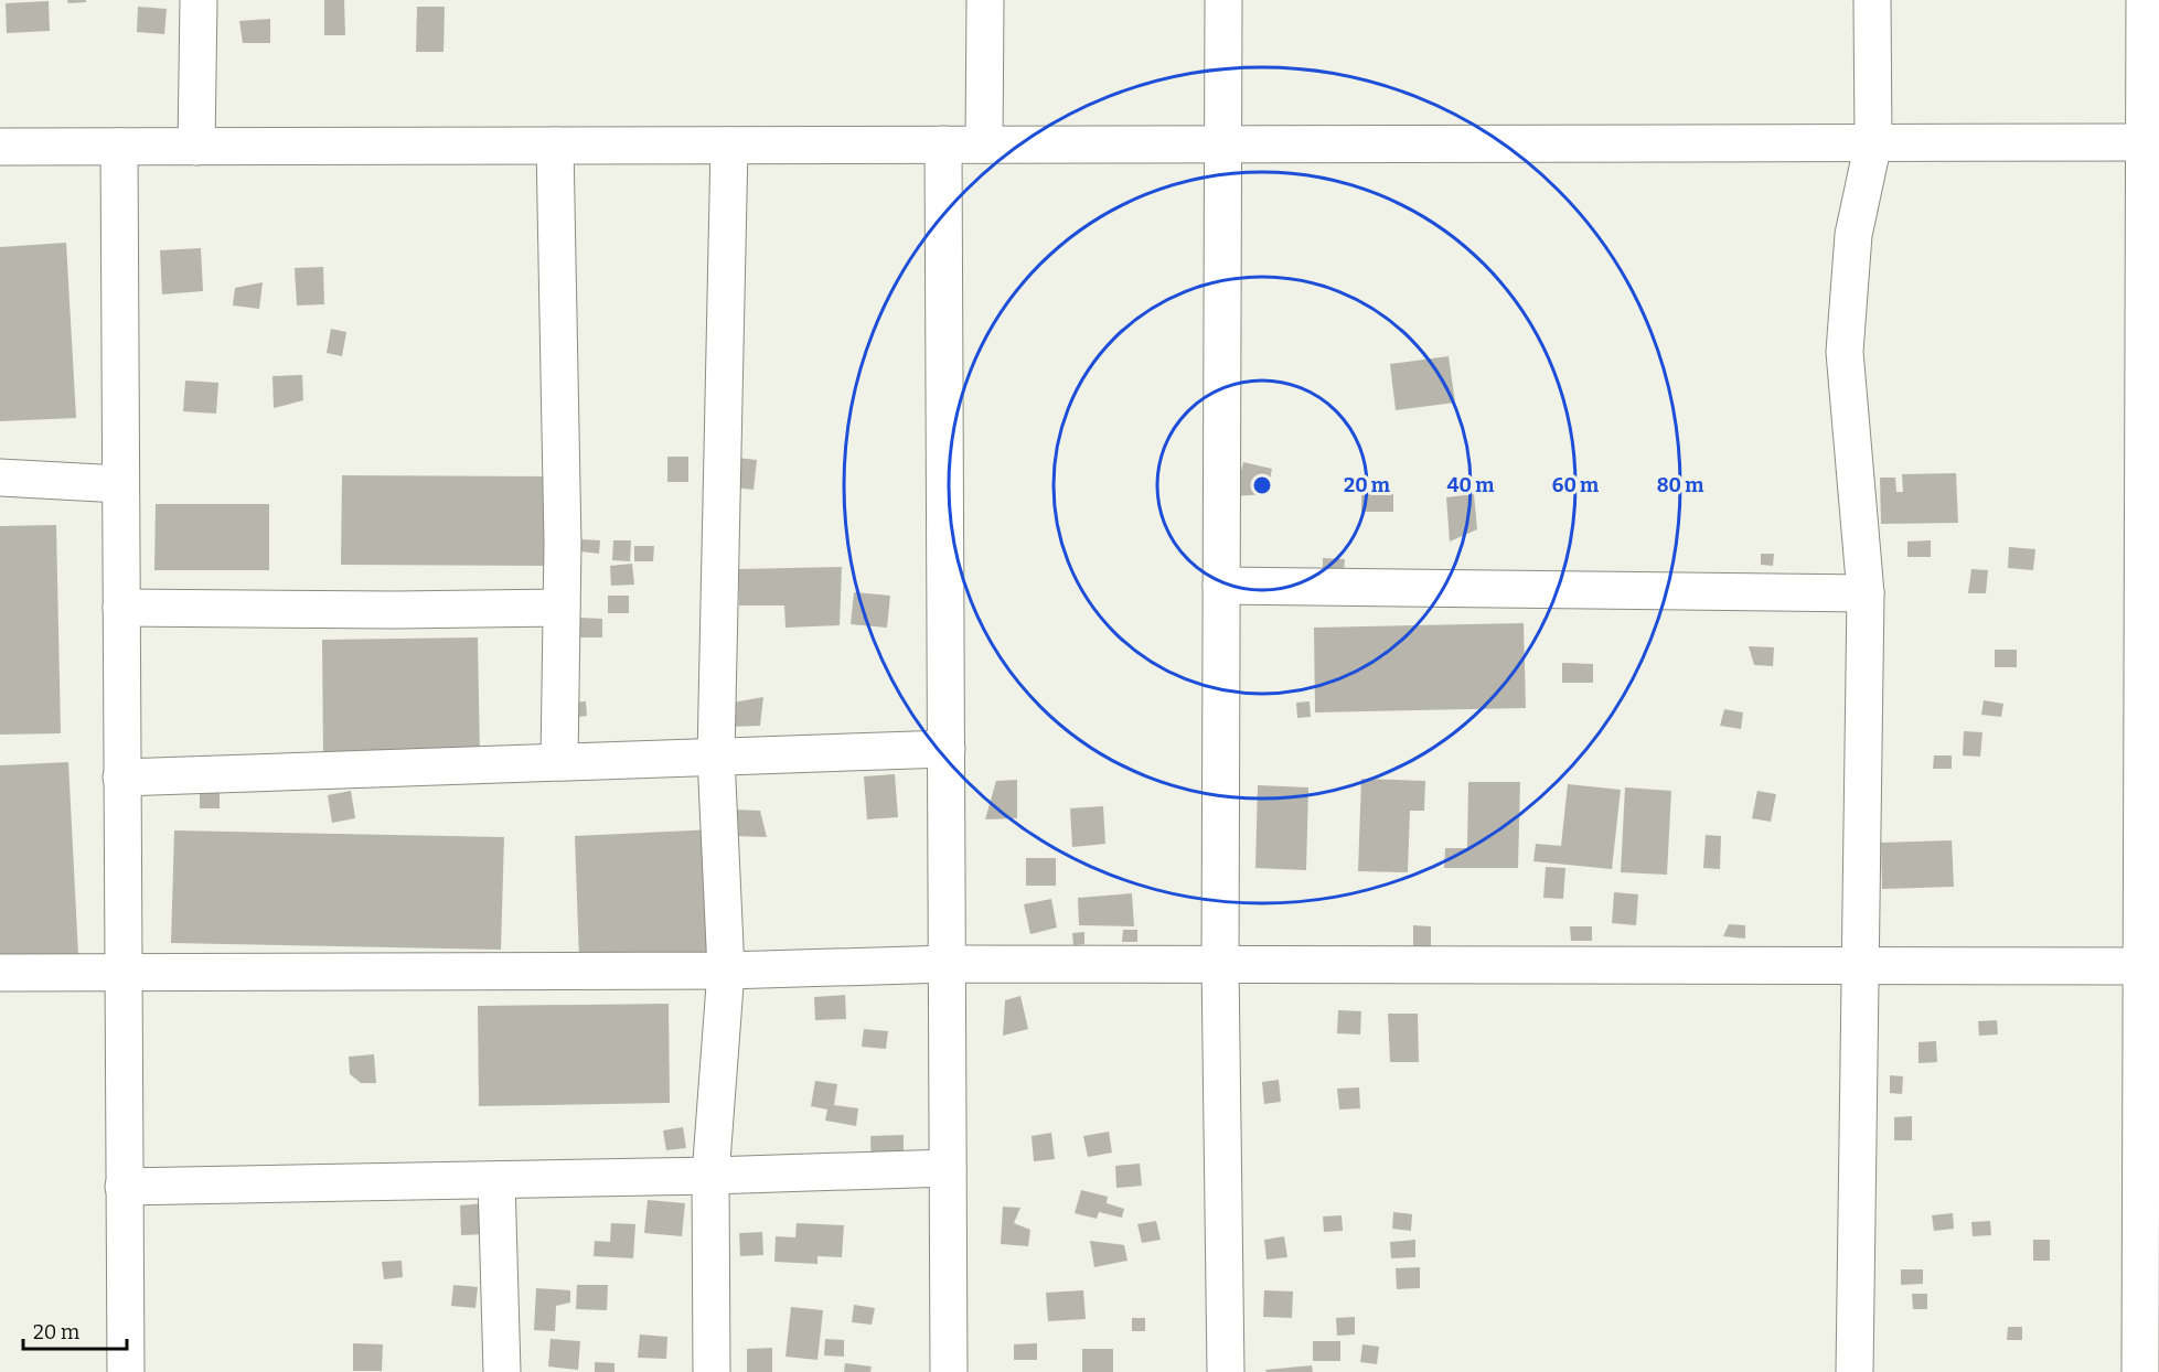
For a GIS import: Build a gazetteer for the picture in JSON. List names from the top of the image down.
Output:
{
  "scale_bar": "20 m",
  "rings": [
    "20 m",
    "40 m",
    "60 m",
    "80 m"
  ]
}
